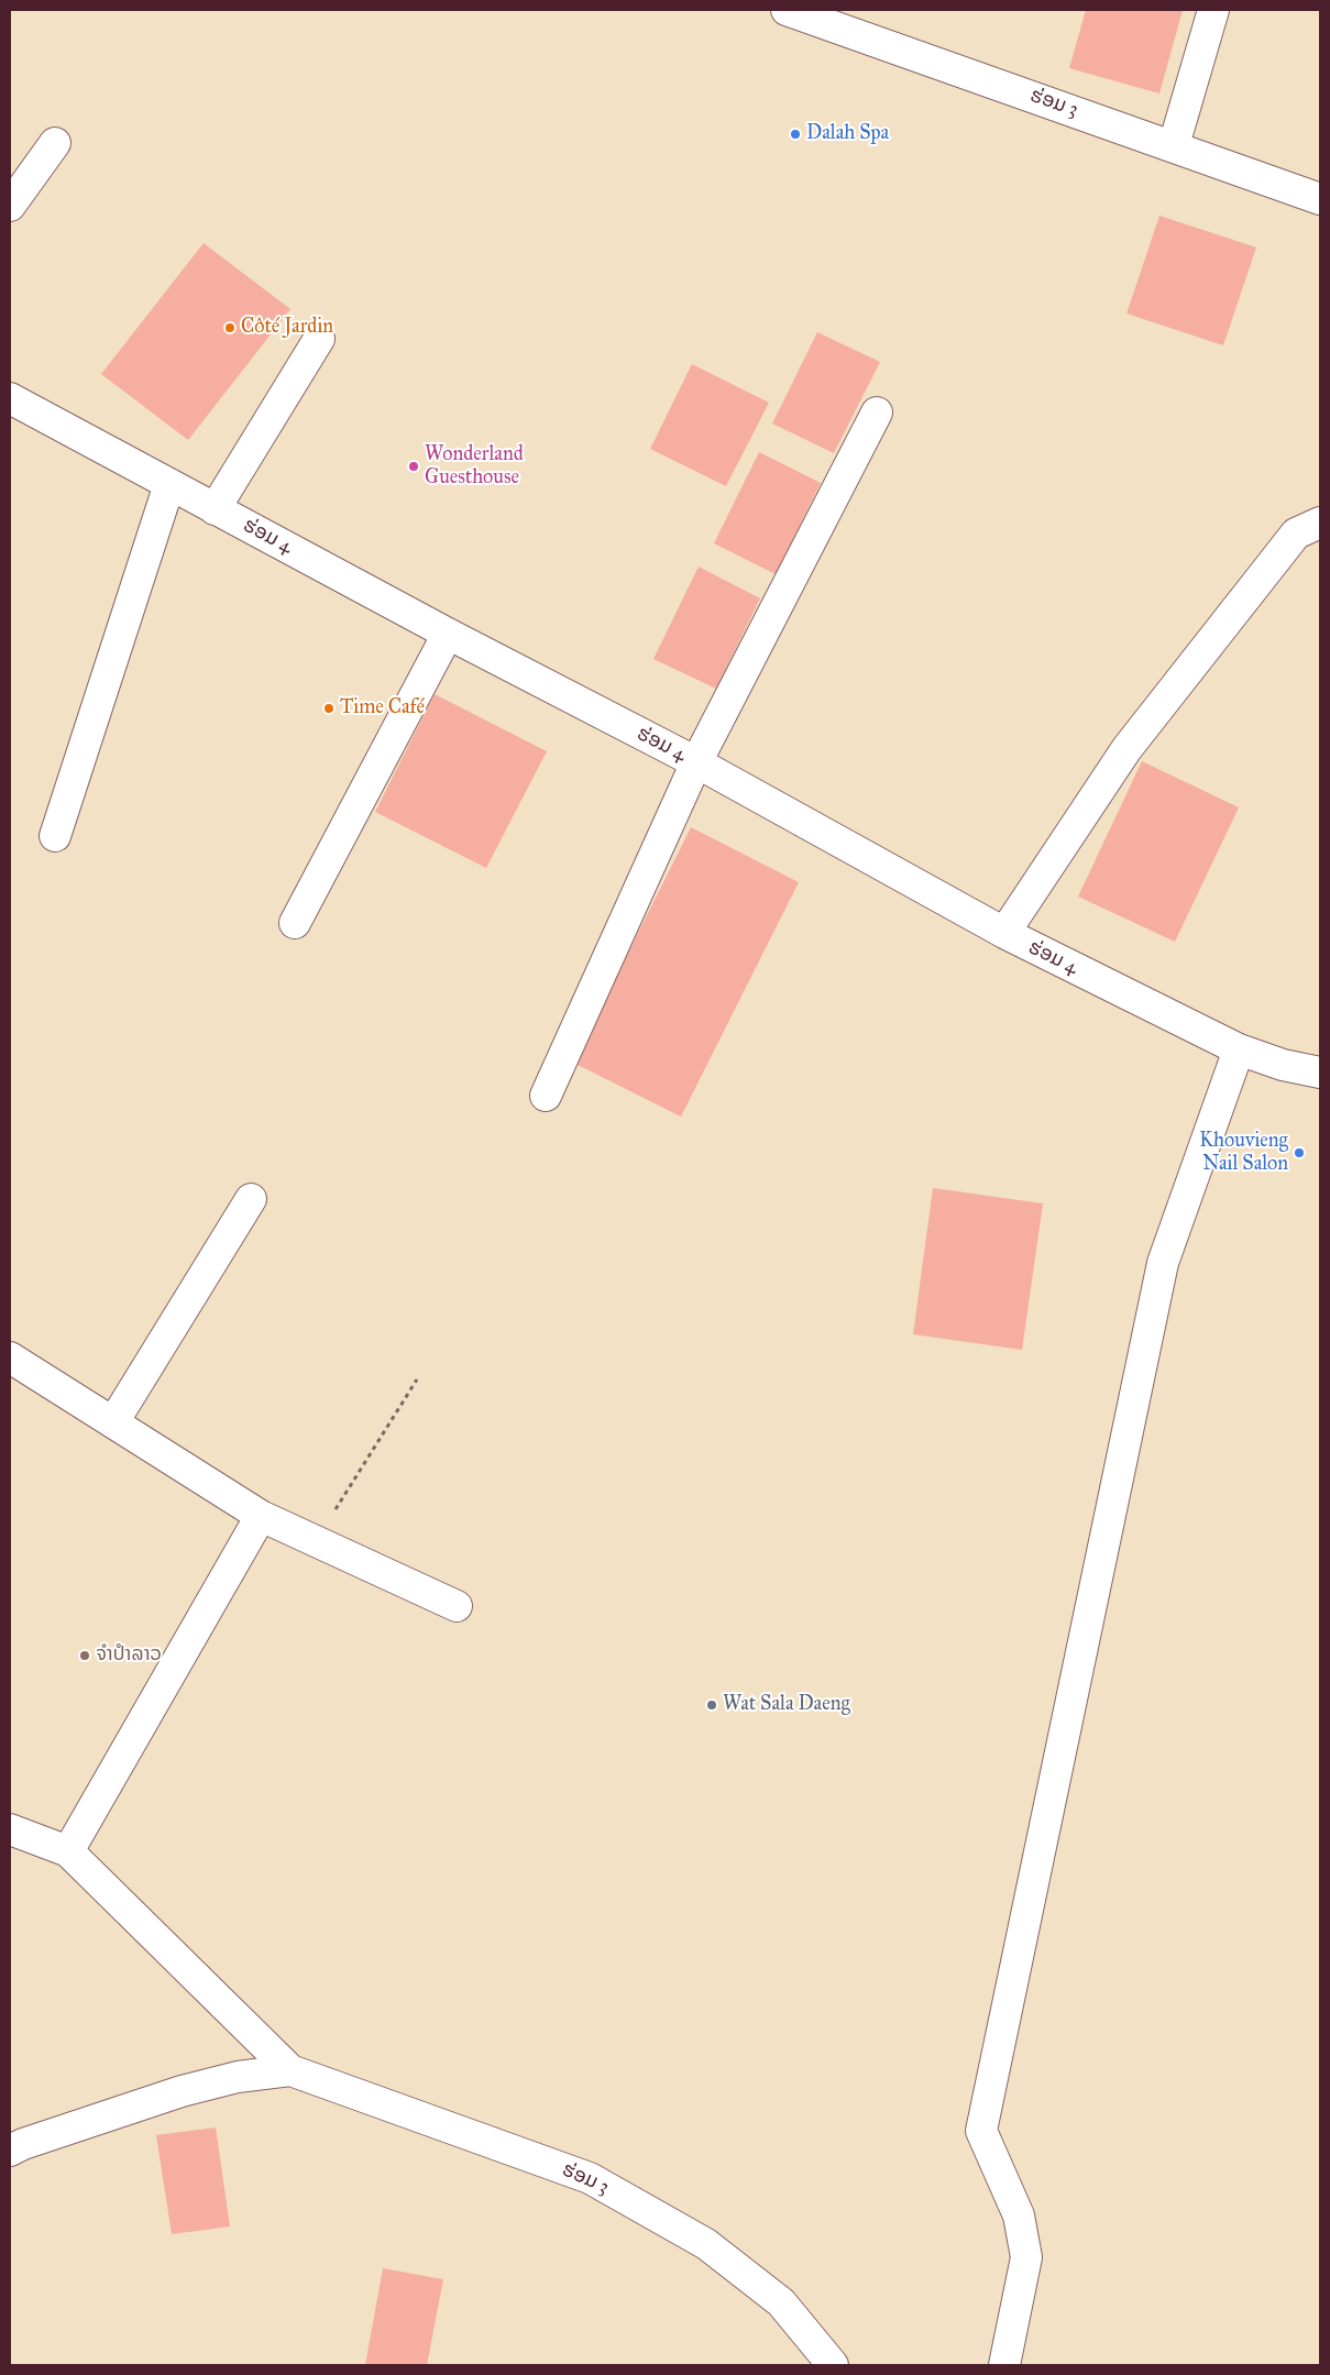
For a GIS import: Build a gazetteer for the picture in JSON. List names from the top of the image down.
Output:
{
  "streets": {
    "street": ["ຮ່ອມ 3", "ຮ່ອມ 4"]
  },
  "places": [
    "Dalah Spa",
    "Côté Jardin",
    "Wonderland Guesthouse",
    "Time Café",
    "Khouvieng Nail Salon",
    "ຈຳປຳລາວ",
    "Wat Sala Daeng"
  ]
}
